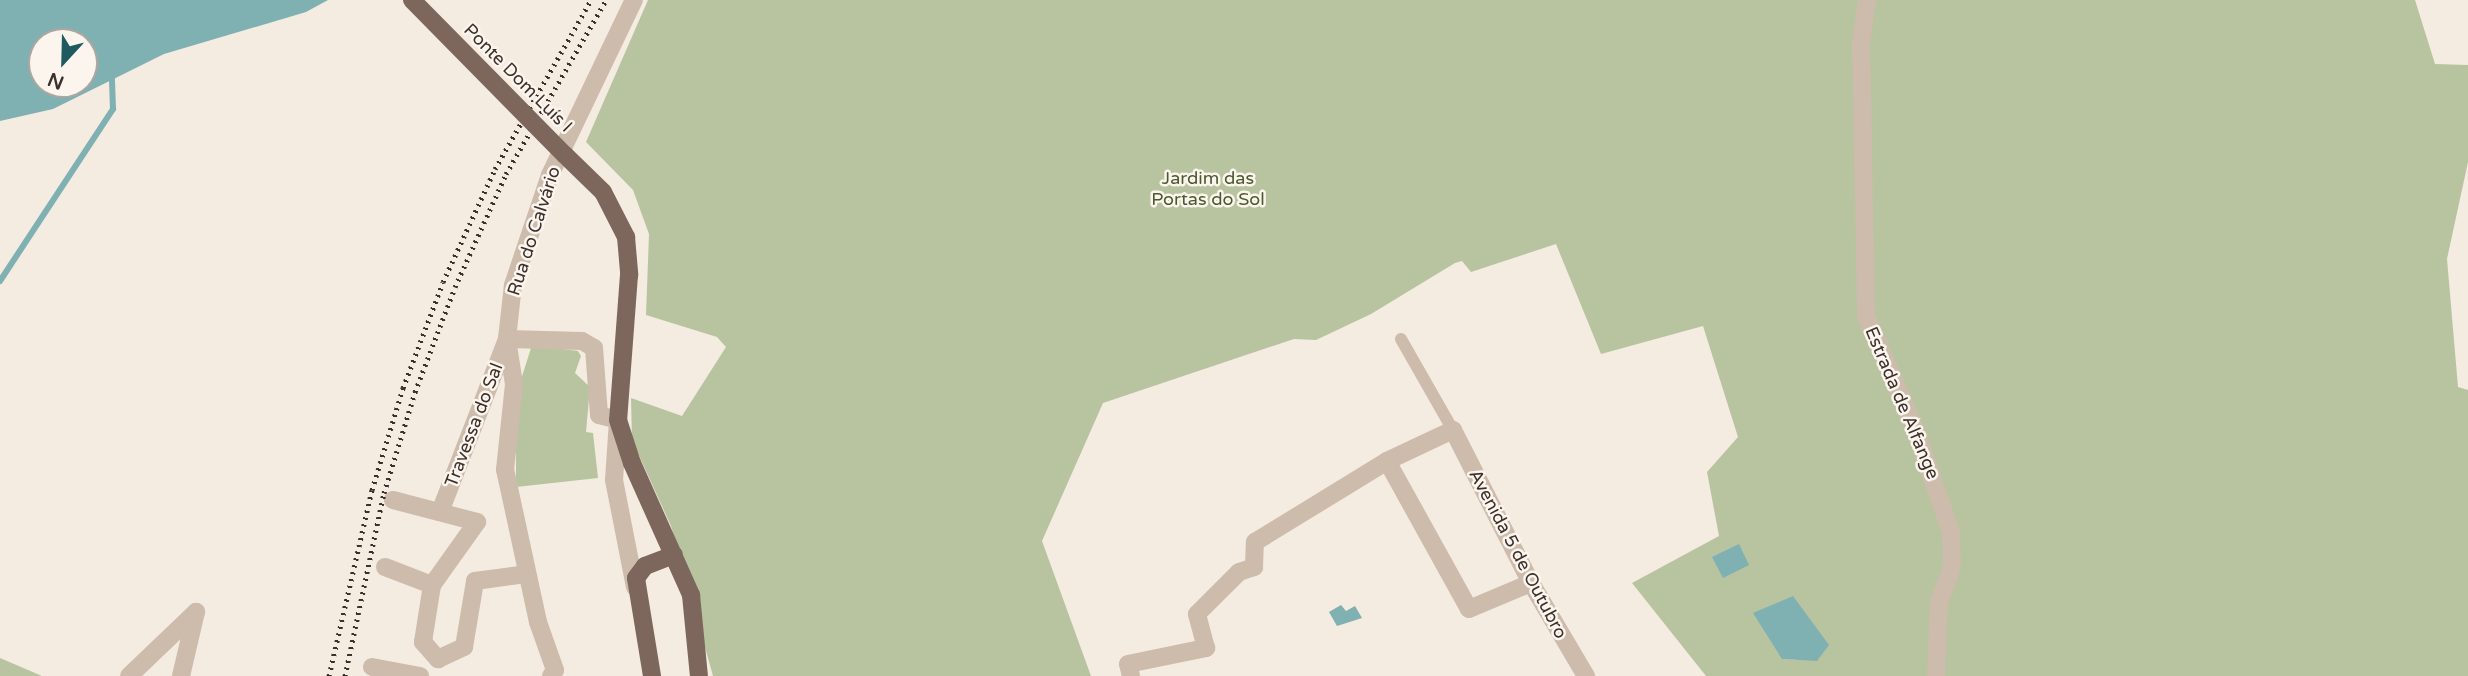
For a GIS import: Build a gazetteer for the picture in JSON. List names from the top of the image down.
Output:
{
  "streets": {
    "main road": ["Ponte Dom Luís I"],
    "street": [
      "Rua do Calvário",
      "Estrada de Alfange",
      "Travessa do Sal",
      "Avenida 5 de Outubro"
    ]
  },
  "crossings": [
    ["Rua do Calvário", "Travessa do Sal"]
  ],
  "parks": ["Jardim das Portas do Sol"],
  "north": "bottom"
}
